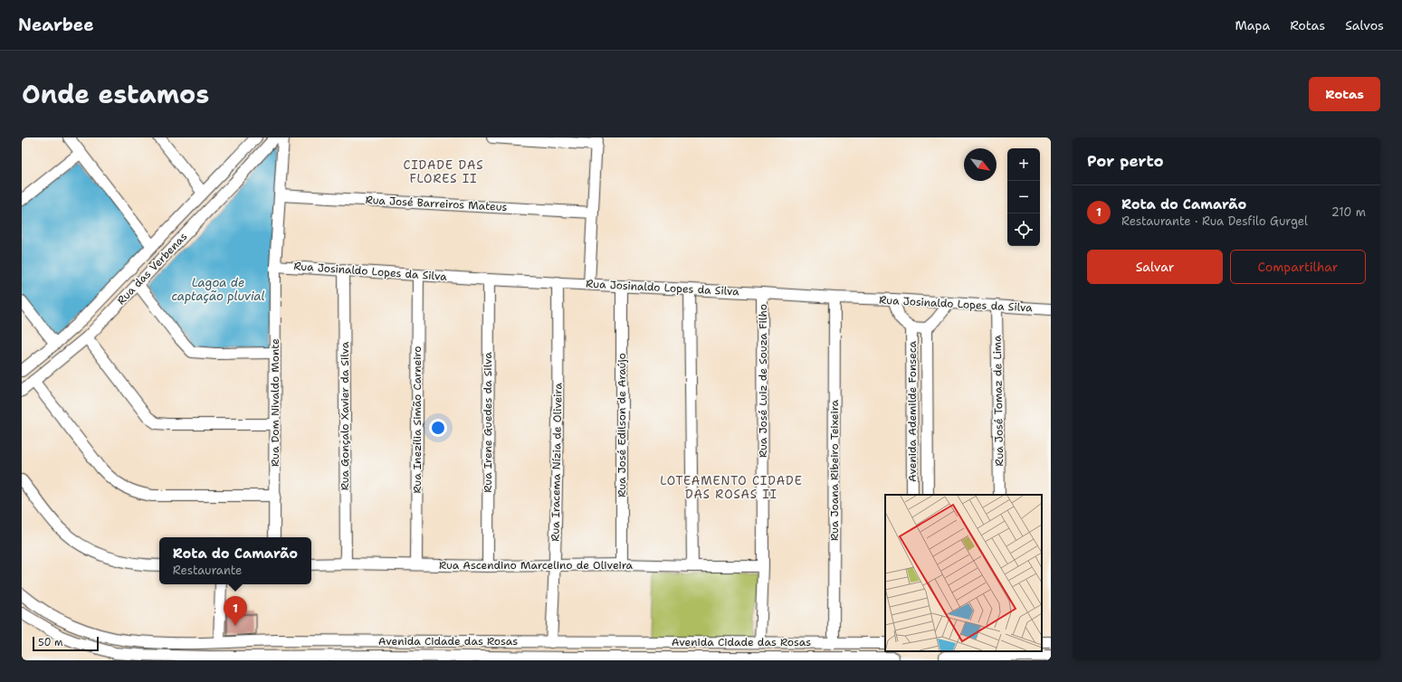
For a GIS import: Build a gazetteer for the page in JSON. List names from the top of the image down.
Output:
{
  "streets": {
    "street": [
      "Rua José Barreiros Mateus",
      "Rua das Verbenas",
      "Rua Josinaldo Lopes da Silva",
      "Rua José Luiz de Souza Filho",
      "Rua José Tomaz de Lima",
      "Rua Dom Nivaldo Monte",
      "Avenida Ademilde Fonseca",
      "Rua Gonçalo Xavier da Silva",
      "Rua Inezília Simão Carneiro",
      "Rua Irene Guedes da Silva",
      "Rua José Edilson de Araújo",
      "Rua Iracema Nízia de Oliveira",
      "Rua Joana Ribeiro Teixeira",
      "Rua Ascendino Marcelino de Oliveira",
      "Avenida Cidade das Rosas"
    ]
  },
  "crossings": [
    ["Rua José Barreiros Mateus", "Rua Dom Nivaldo Monte"],
    ["Rua Josinaldo Lopes da Silva", "Rua José Luiz de Souza Filho"],
    ["Rua Josinaldo Lopes da Silva", "Rua José Tomaz de Lima"],
    ["Rua Josinaldo Lopes da Silva", "Rua Dom Nivaldo Monte"],
    ["Rua Josinaldo Lopes da Silva", "Avenida Ademilde Fonseca"],
    ["Rua Josinaldo Lopes da Silva", "Rua Gonçalo Xavier da Silva"],
    ["Rua Josinaldo Lopes da Silva", "Rua Inezília Simão Carneiro"],
    ["Rua Josinaldo Lopes da Silva", "Rua Irene Guedes da Silva"],
    ["Rua Josinaldo Lopes da Silva", "Rua José Edilson de Araújo"],
    ["Rua Josinaldo Lopes da Silva", "Rua Iracema Nízia de Oliveira"],
    ["Rua Josinaldo Lopes da Silva", "Rua Joana Ribeiro Teixeira"],
    ["Rua José Luiz de Souza Filho", "Rua Ascendino Marcelino de Oliveira"],
    ["Rua José Luiz de Souza Filho", "Avenida Cidade das Rosas"],
    ["Rua Gonçalo Xavier da Silva", "Rua Ascendino Marcelino de Oliveira"],
    ["Rua Inezília Simão Carneiro", "Rua Ascendino Marcelino de Oliveira"],
    ["Rua Irene Guedes da Silva", "Rua Ascendino Marcelino de Oliveira"],
    ["Rua José Edilson de Araújo", "Rua Ascendino Marcelino de Oliveira"],
    ["Rua Iracema Nízia de Oliveira", "Rua Ascendino Marcelino de Oliveira"],
    ["Rua Iracema Nízia de Oliveira", "Avenida Cidade das Rosas"],
    ["Rua Joana Ribeiro Teixeira", "Avenida Cidade das Rosas"]
  ],
  "districts": ["CIDADE DAS FLORES II", "LOTEAMENTO CIDADE DAS ROSAS II"],
  "water": ["Lagoa de captação pluvial"],
  "scale_bar": "50 m",
  "north": "bottom right",
  "page": {
    "header": "Nearbee",
    "nav": ["Mapa", "Rotas", "Salvos"],
    "title": "Onde estamos",
    "buttons": [
      "Rotas",
      ["Salvar", "Compartilhar"]
    ],
    "heading": "Por perto",
    "map_buttons": ["+", "−"],
    "list": [
      {
        "mark": "1",
        "name": "Rota do Camarão",
        "note": "Restaurante · Rua Desfilo Gurgel",
        "value": "210 m"
      }
    ],
    "popup": ["Rota do Camarão", "Restaurante"],
    "pins": "1",
    "scale": "50 m"
  }
}
